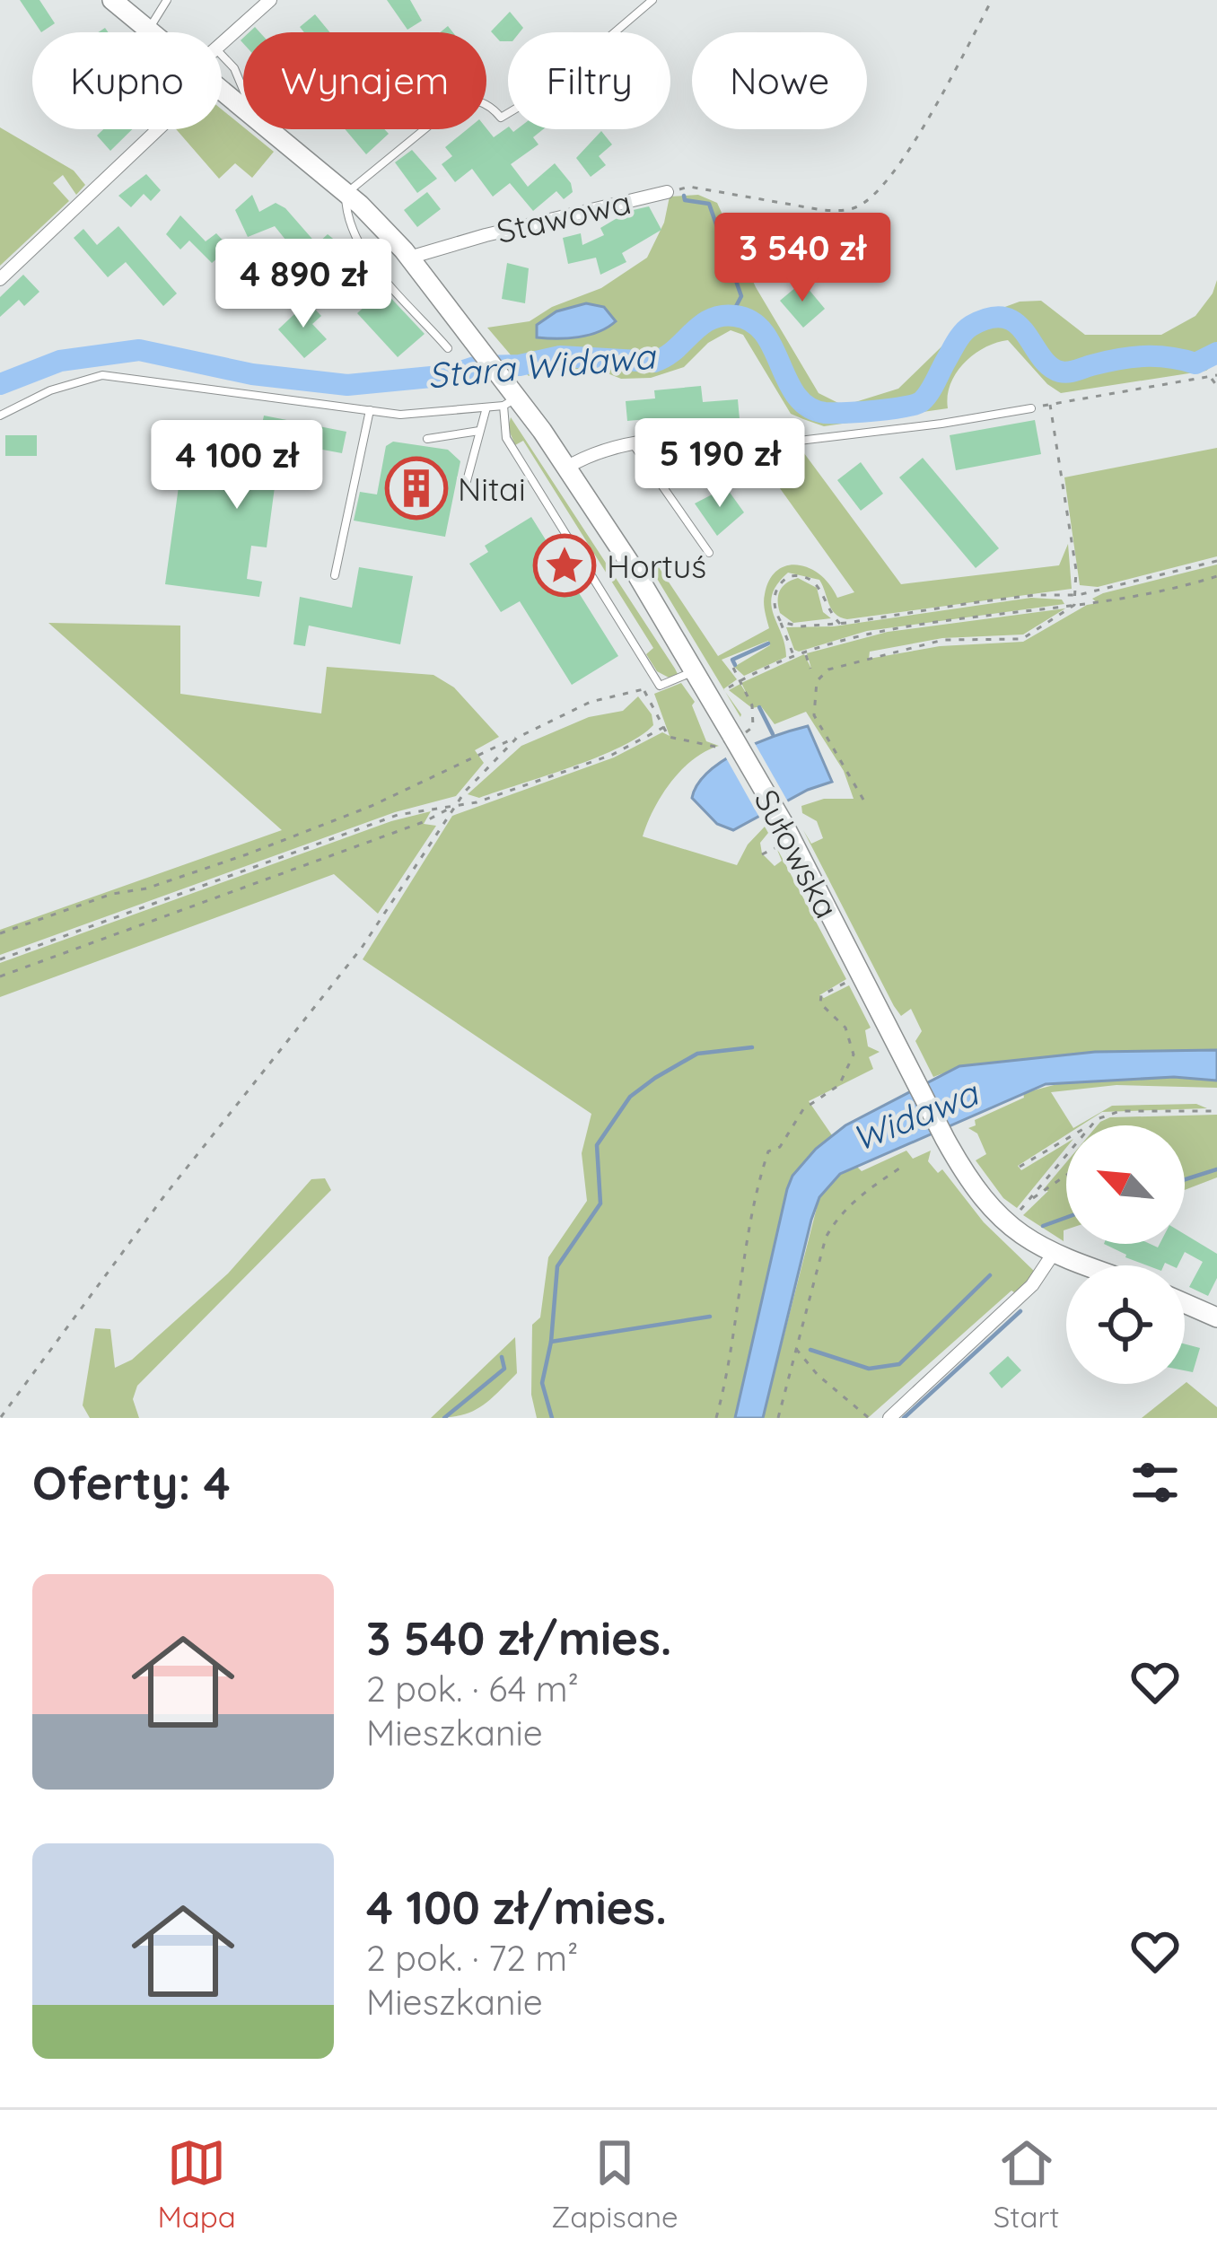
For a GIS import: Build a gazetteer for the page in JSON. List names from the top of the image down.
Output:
{
  "streets": {
    "main road": ["Sułowska"],
    "street": ["Stawowa"]
  },
  "crossings": [
    ["Stawowa", "Sułowska"]
  ],
  "water": ["Stara Widawa", "Widawa"],
  "places": {
    "building": ["Nitai"],
    "place": ["Hortuś"]
  },
  "north": "top left",
  "page": {
    "chip": [
      "Kupno",
      "Wynajem",
      "Filtry",
      "Nowe"
    ],
    "price": [
      "3 540 zł",
      "4 890 zł",
      "5 190 zł",
      "4 100 zł"
    ],
    "heading": "Oferty: 4",
    "list": [
      {
        "name": "3 540 zł/mies.",
        "note": "2 pok. · 64 m² · Mieszkanie"
      },
      {
        "name": "4 100 zł/mies.",
        "note": "2 pok. · 72 m² · Mieszkanie"
      }
    ],
    "tabs": ["Mapa", "Zapisane", "Start"]
  }
}
